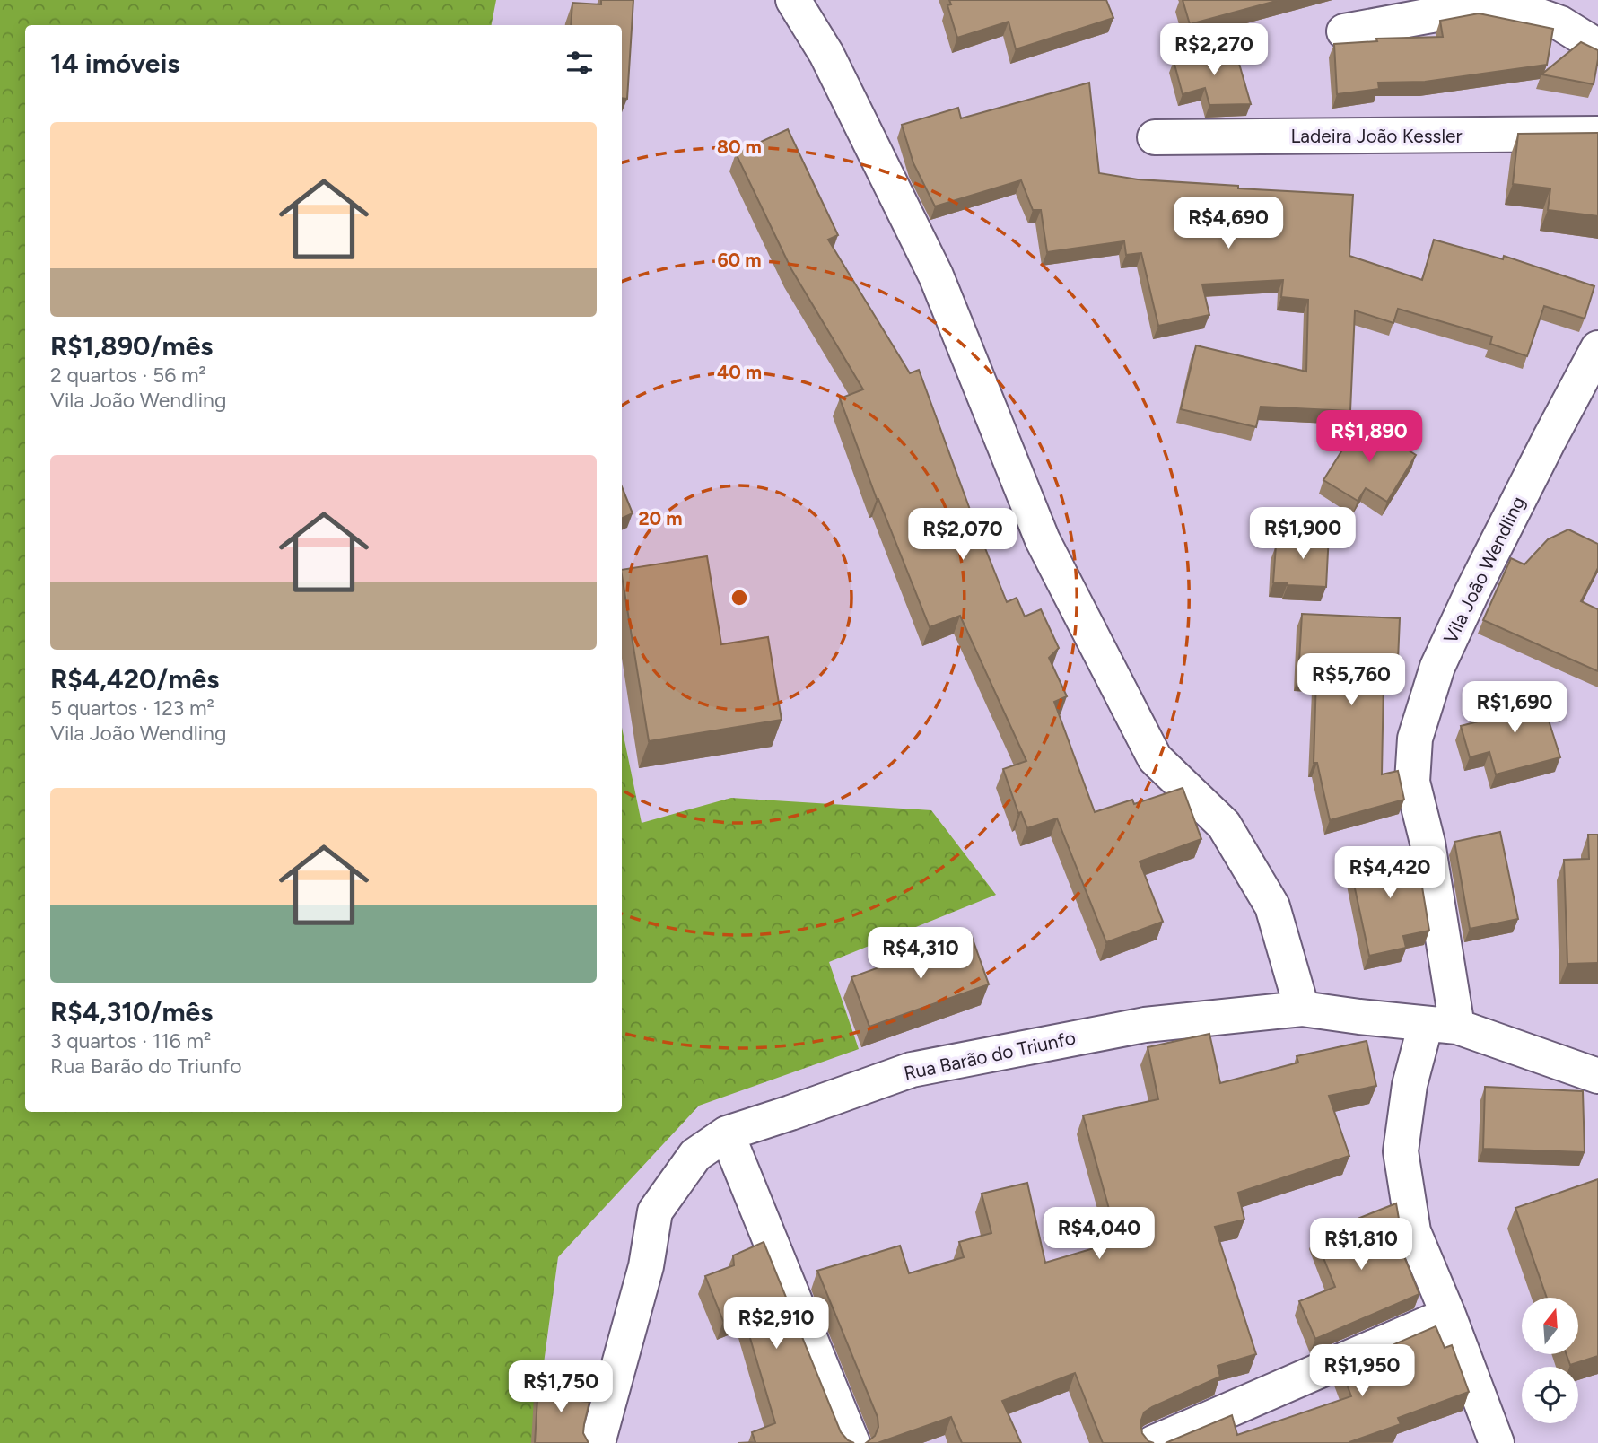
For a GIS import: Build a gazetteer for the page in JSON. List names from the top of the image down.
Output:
{
  "streets": {
    "street": ["Ladeira João Kessler", "Vila João Wendling", "Rua Barão do Triunfo"]
  },
  "crossings": [
    ["Vila João Wendling", "Rua Barão do Triunfo"]
  ],
  "north": "top",
  "page": {
    "price": [
      "R$2,270",
      "R$4,690",
      "R$1,890",
      "R$1,900",
      "R$2,070",
      "R$5,760",
      "R$1,690",
      "R$4,420",
      "R$4,310",
      "R$4,040",
      "R$1,810",
      "R$2,910",
      "R$1,950",
      "R$1,750"
    ],
    "heading": "14 imóveis",
    "list": [
      {
        "name": "R$1,890/mês",
        "note": "2 quartos · 56 m² · Vila João Wendling"
      },
      {
        "name": "R$4,420/mês",
        "note": "5 quartos · 123 m² · Vila João Wendling"
      },
      {
        "name": "R$4,310/mês",
        "note": "3 quartos · 116 m² · Rua Barão do Triunfo"
      }
    ]
  },
  "rings": [
    "80 m",
    "60 m",
    "40 m",
    "20 m"
  ]
}
